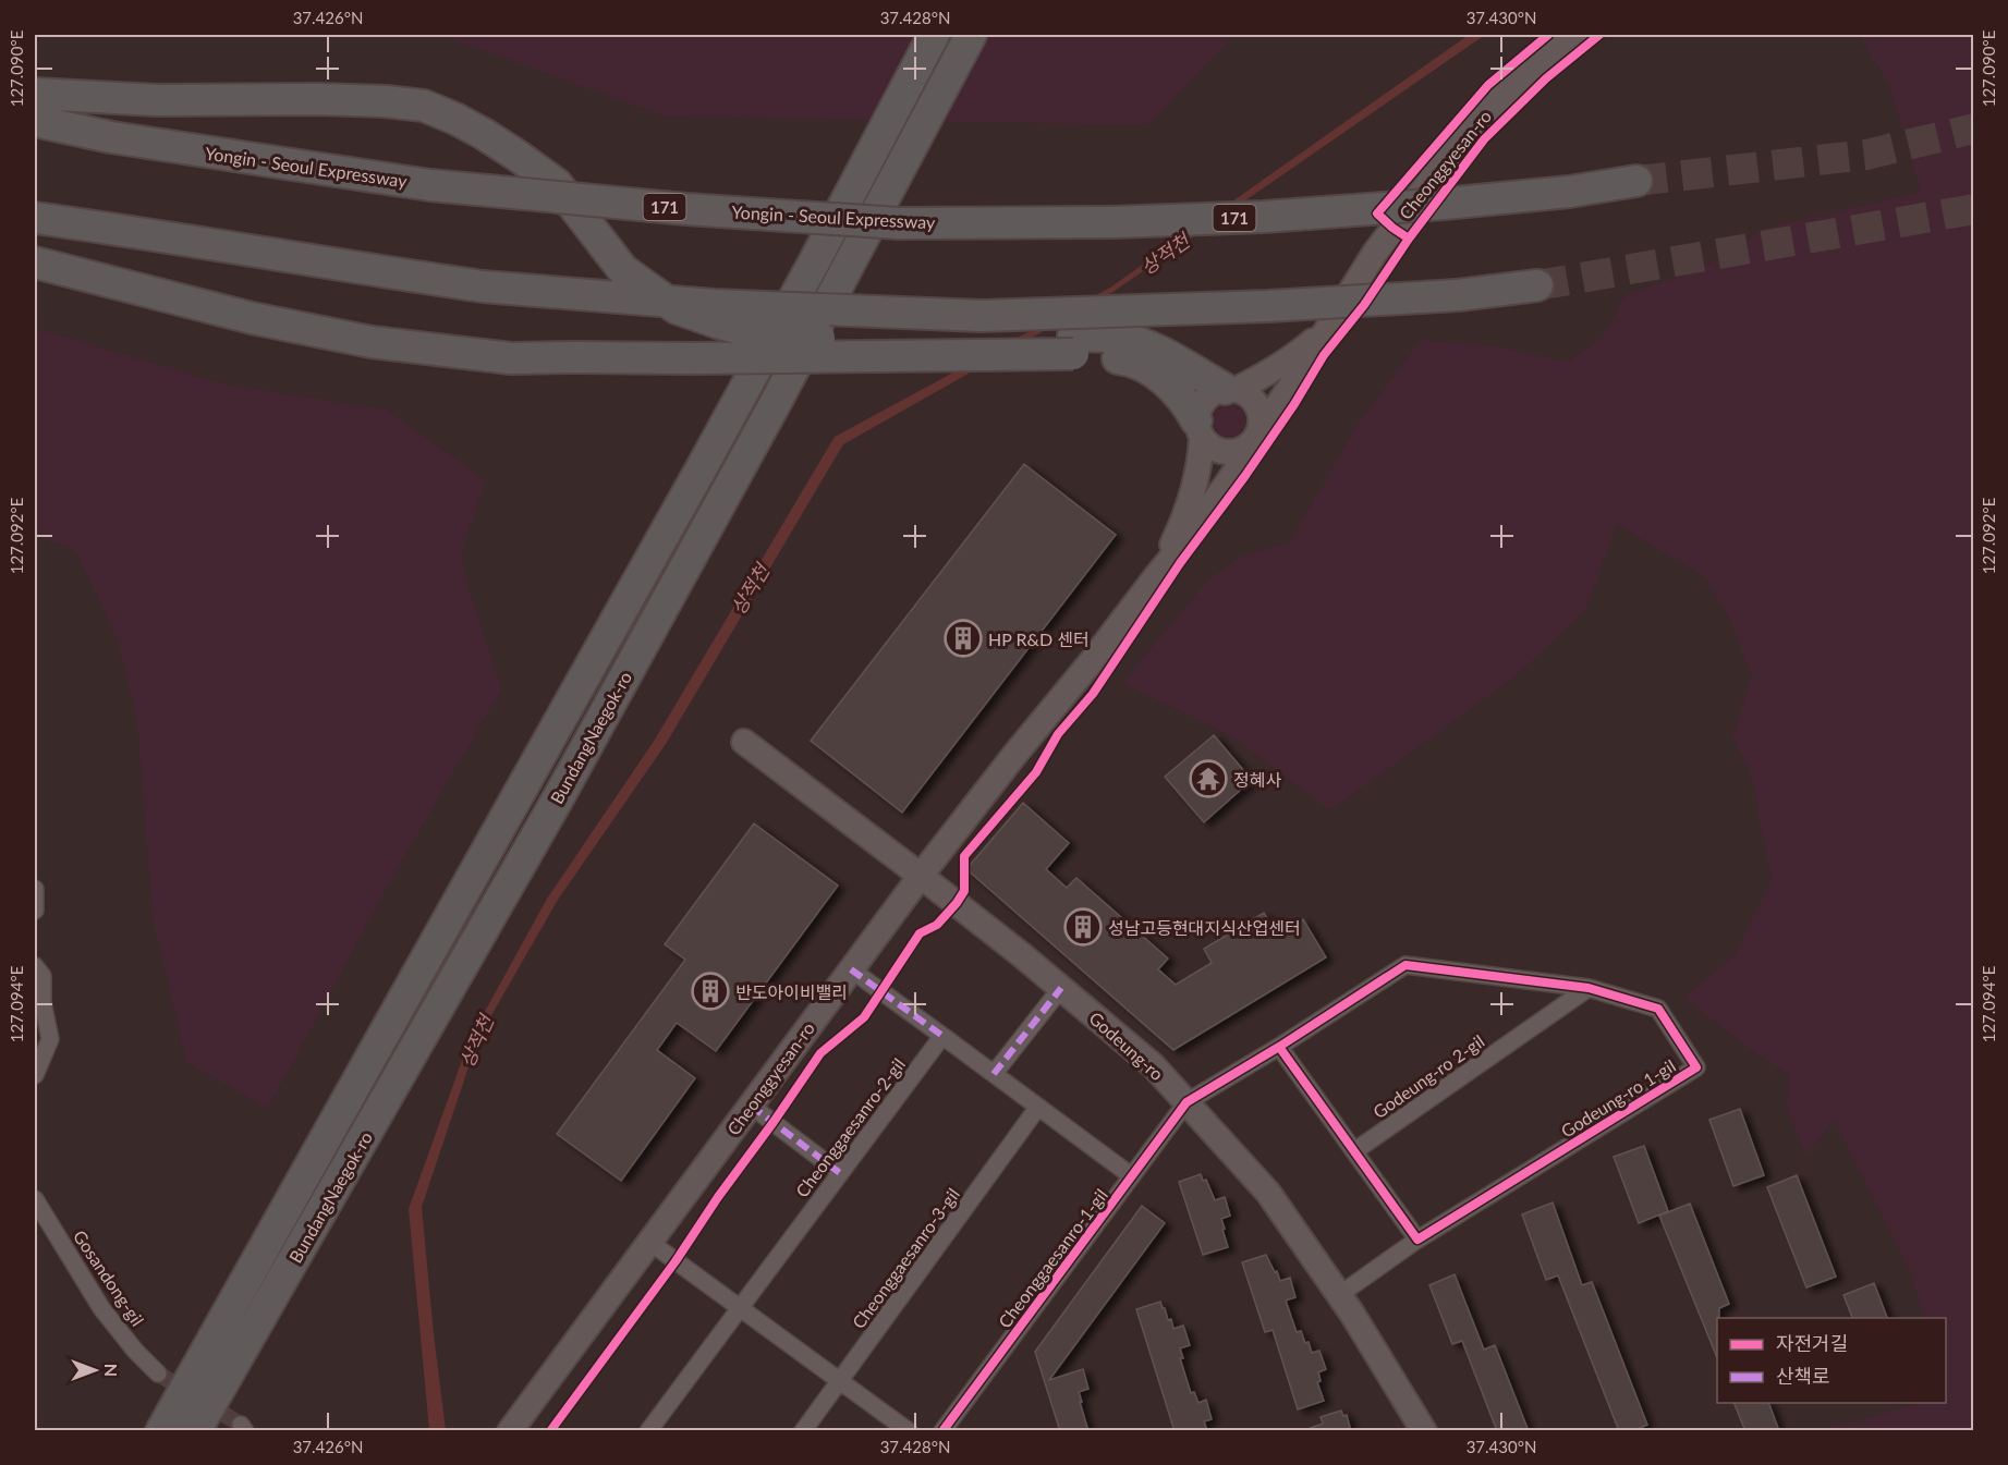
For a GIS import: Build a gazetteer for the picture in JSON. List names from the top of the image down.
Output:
{
  "streets": {
    "highway": ["Yongin - Seoul Expressway", "171", "BundangNaegok-ro"],
    "main road": ["Cheonggyesan-ro", "Godeung-ro"],
    "street": [
      "Godeung-ro 2-gil",
      "Godeung-ro 1-gil",
      "Cheonggaesanro-2-gil",
      "Cheonggaesanro-3-gil",
      "Cheonggaesanro-1-gil",
      "Gosandong-gil"
    ]
  },
  "crossings": [
    ["Cheonggyesan-ro", "Godeung-ro"],
    ["Godeung-ro", "Godeung-ro 1-gil"],
    ["Godeung-ro", "Cheonggaesanro-1-gil"],
    ["Godeung-ro 2-gil", "Godeung-ro 1-gil"],
    ["Godeung-ro 1-gil", "Cheonggaesanro-1-gil"]
  ],
  "water": ["상적천"],
  "places": {
    "building": ["HP R&D 센터", "성남고등현대지식산업센터", "반도아이비밸리"],
    "temple": ["정혜사"]
  },
  "legend": ["자전거길", "산책로"],
  "north": "right",
  "coordinates": [
    "37.426°N",
    "37.428°N",
    "37.430°N",
    "127.090°E",
    "127.092°E",
    "127.094°E"
  ]
}
